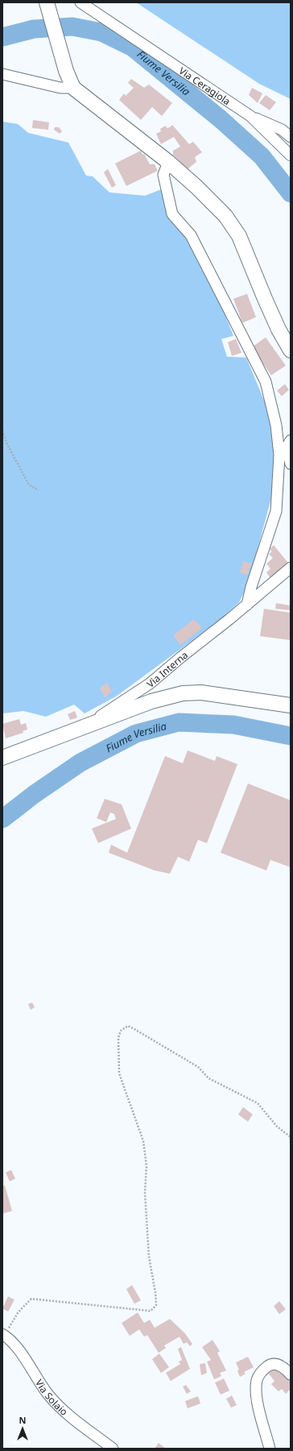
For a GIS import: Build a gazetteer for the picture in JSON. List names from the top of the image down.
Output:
{
  "streets": {
    "street": ["Via Ceragiola", "Via Interna", "Via Solaio"]
  },
  "water": ["Fiume Versilia"],
  "north": "top"
}
